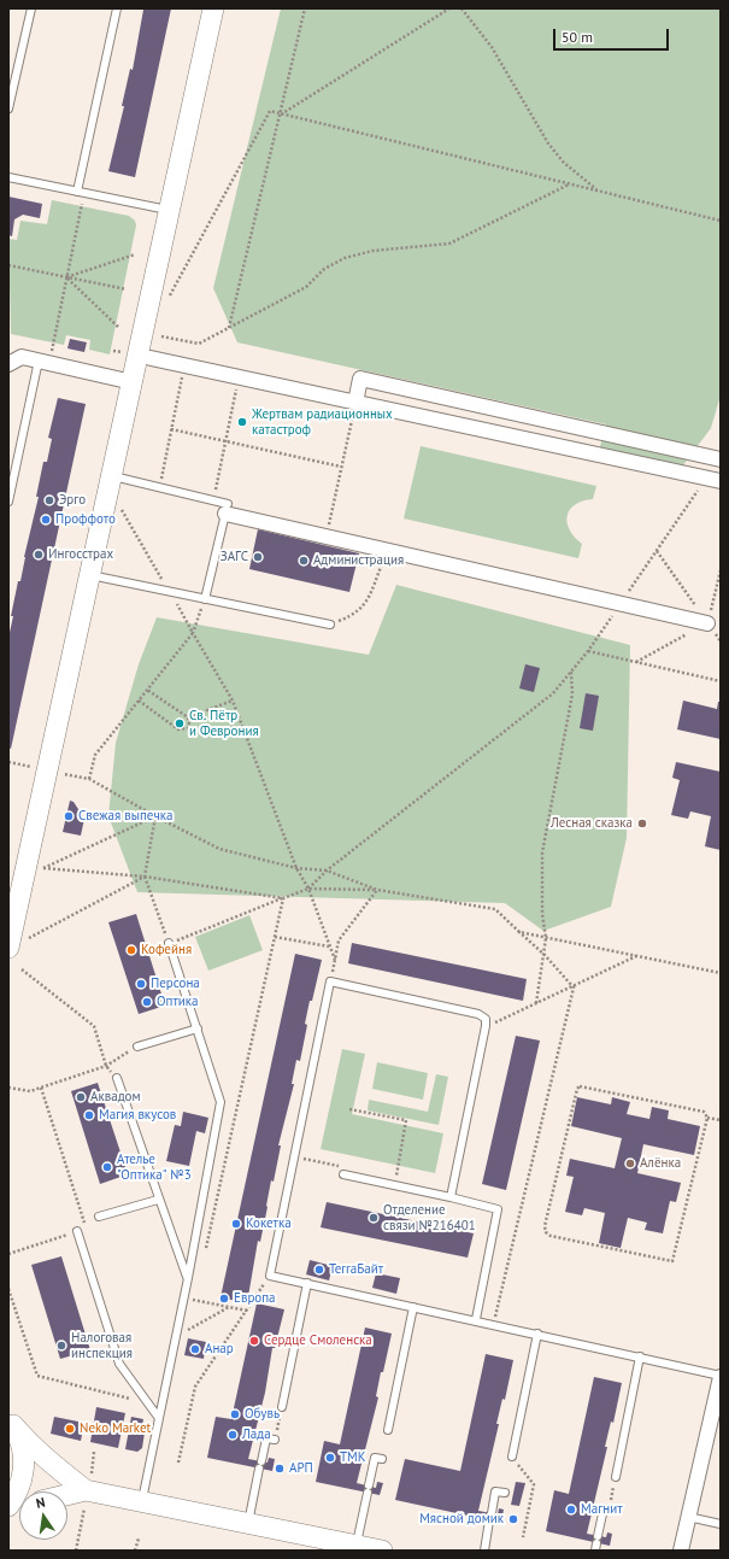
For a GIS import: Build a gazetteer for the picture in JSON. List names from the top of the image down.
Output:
{
  "places": [
    "Жертвам радиационных катастроф",
    "Эрго",
    "Проффото",
    "Ингосстрах",
    "ЗАГС",
    "Администрация",
    "Св. Пётр и Феврония",
    "Свежая выпечка",
    "Лесная сказка",
    "Кофейня",
    "Персона",
    "Оптика",
    "Аквадом",
    "Магия вкусов",
    "Алёнка",
    "Ателье \"Оптика\" №3",
    "Отделение связи №216401",
    "Кокетка",
    "TerraБайт",
    "Европа",
    "Сердце Смоленска",
    "Налоговая инспекция",
    "Анар",
    "Обувь",
    "Neko Market",
    "Лада",
    "TMK",
    "АРП",
    "Магнит",
    "Мясной домик"
  ],
  "scale_bar": "50 m",
  "north": "top"
}
